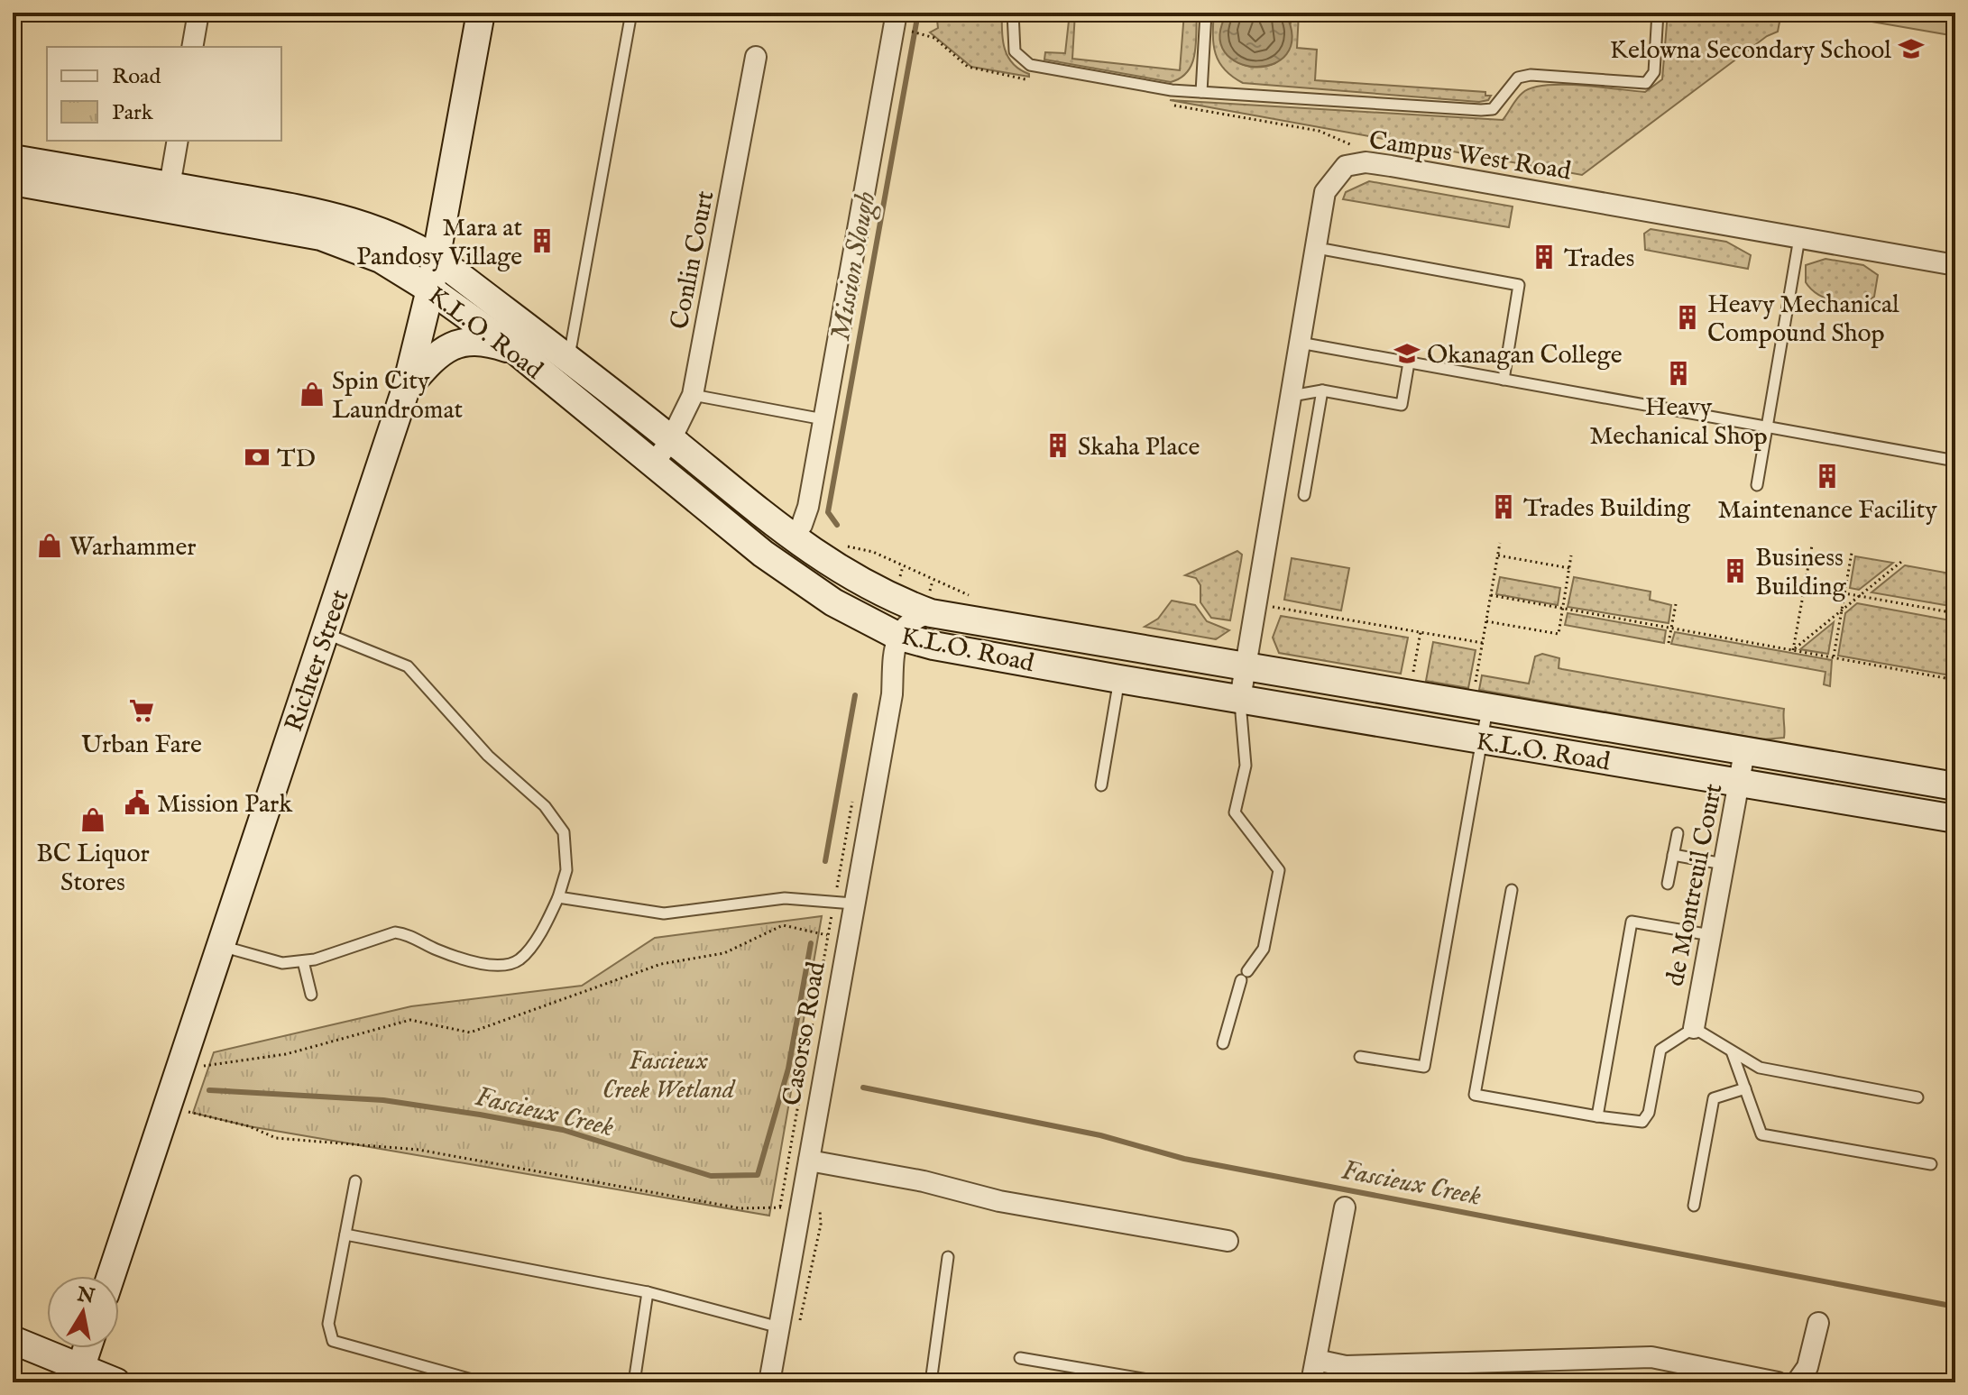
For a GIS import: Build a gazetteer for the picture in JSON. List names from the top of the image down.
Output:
{
  "streets": {
    "main road": ["K.L.O. Road", "Richter Street"],
    "street": [
      "Campus West Road",
      "Conlin Court",
      "de Montreuil Court",
      "Casorso Road"
    ]
  },
  "crossings": [
    ["Campus West Road", "K.L.O. Road"],
    ["Conlin Court", "K.L.O. Road"],
    ["K.L.O. Road", "Richter Street"],
    ["K.L.O. Road", "de Montreuil Court"],
    ["K.L.O. Road", "Casorso Road"]
  ],
  "water": ["Mission Slough", "Fascieux Creek"],
  "parks": ["Fascieux Creek Wetland"],
  "places": {
    "school or university": ["Kelowna Secondary School", "Okanagan College"],
    "building": [
      "Mara at Pandosy Village",
      "Trades",
      "Heavy Mechanical Compound Shop",
      "Heavy Mechanical Shop",
      "Skaha Place",
      "Maintenance Facility",
      "Trades Building",
      "Business Building"
    ],
    "shop": ["Spin City Laundromat", "Warhammer", "BC Liquor Stores"],
    "bank": ["TD"],
    "supermarket": ["Urban Fare"],
    "public building": ["Mission Park"]
  },
  "legend": ["Road", "Park"],
  "north": "top"
}
